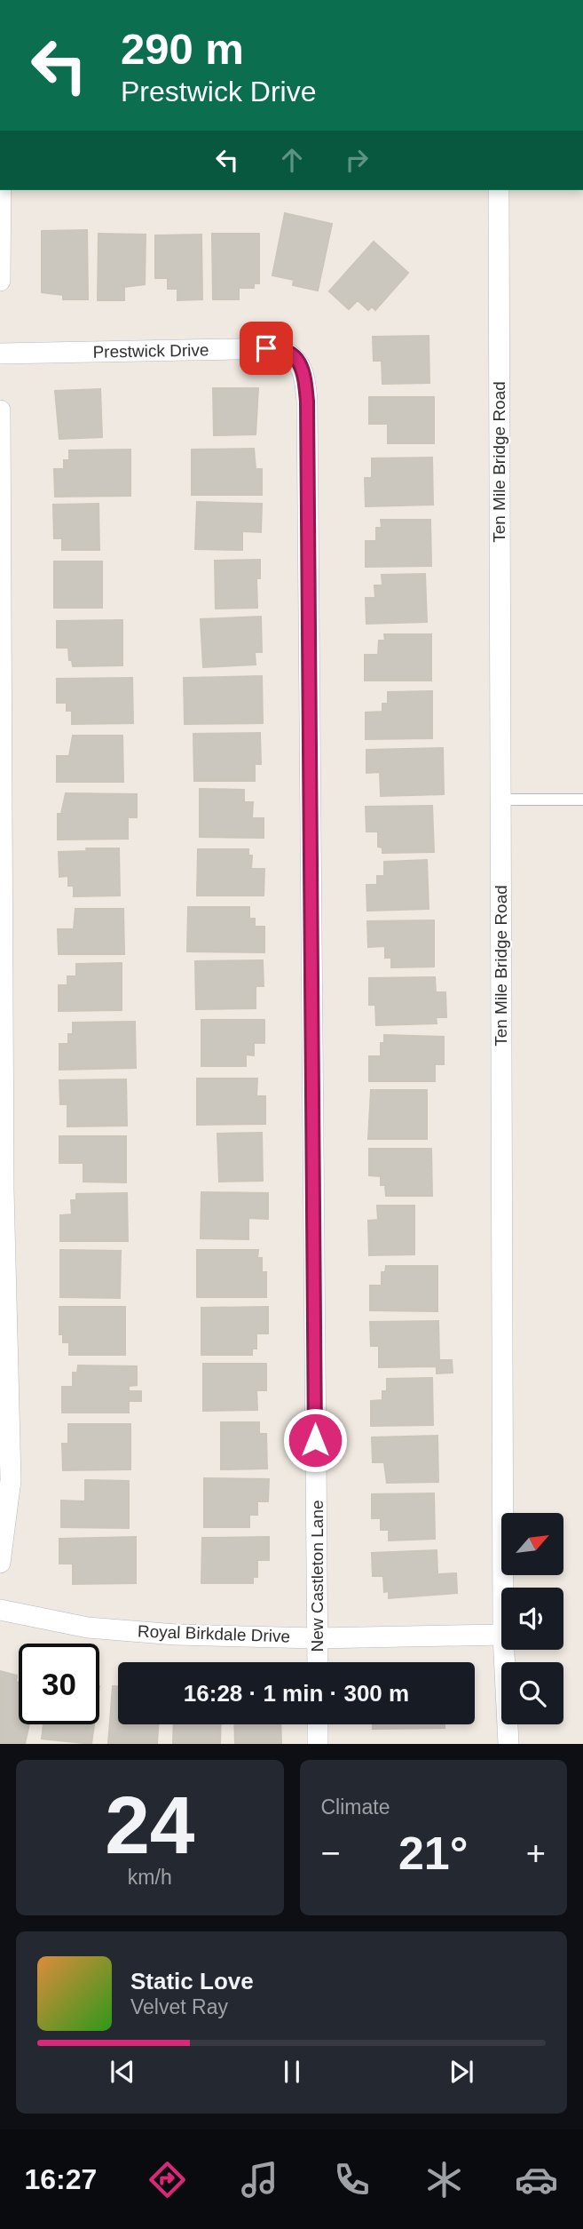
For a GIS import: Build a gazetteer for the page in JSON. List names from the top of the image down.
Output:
{
  "streets": {
    "street": [
      "Prestwick Drive",
      "Ten Mile Bridge Road",
      "New Castleton Lane",
      "Royal Birkdale Drive"
    ]
  },
  "crossings": [
    ["Prestwick Drive", "New Castleton Lane"],
    ["New Castleton Lane", "Royal Birkdale Drive"]
  ],
  "north": "top right",
  "page": {
    "turn": ["290 m", "Prestwick Drive"],
    "limit": "30",
    "trip": "16:28 · 1 min · 300 m",
    "tile": [
      ["24", "km/h"],
      "Climate"
    ],
    "heat": ["−", "21°", "+"],
    "song": ["Static Love", "Velvet Ray"],
    "tabs": "16:27"
  }
}
